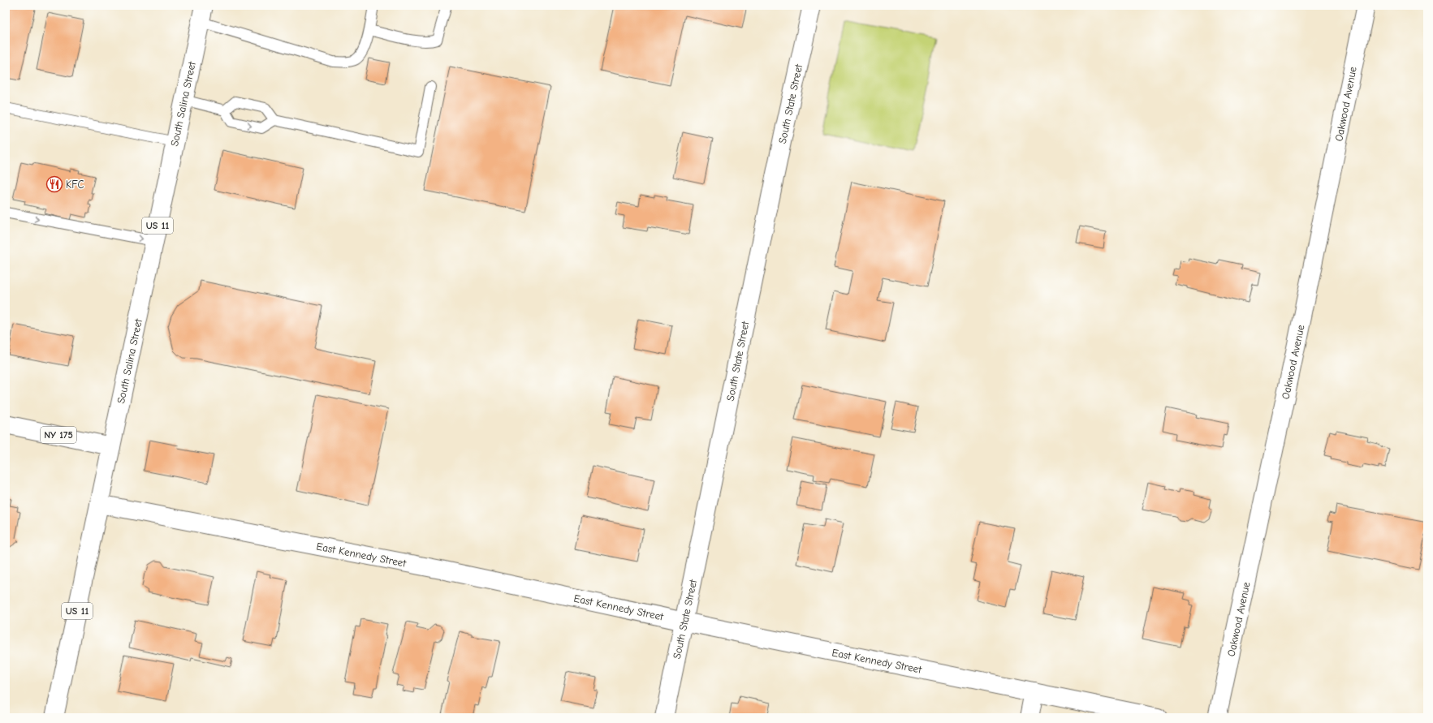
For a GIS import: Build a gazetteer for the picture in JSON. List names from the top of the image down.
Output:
{
  "streets": {
    "street": [
      "South Salina Street",
      "South State Street",
      "Oakwood Avenue",
      "US 11",
      "NY 175",
      "East Kennedy Street"
    ]
  },
  "crossings": [
    ["South Salina Street", "NY 175"],
    ["South Salina Street", "East Kennedy Street"],
    ["South State Street", "East Kennedy Street"]
  ],
  "places": {
    "restaurant": ["KFC"]
  }
}
